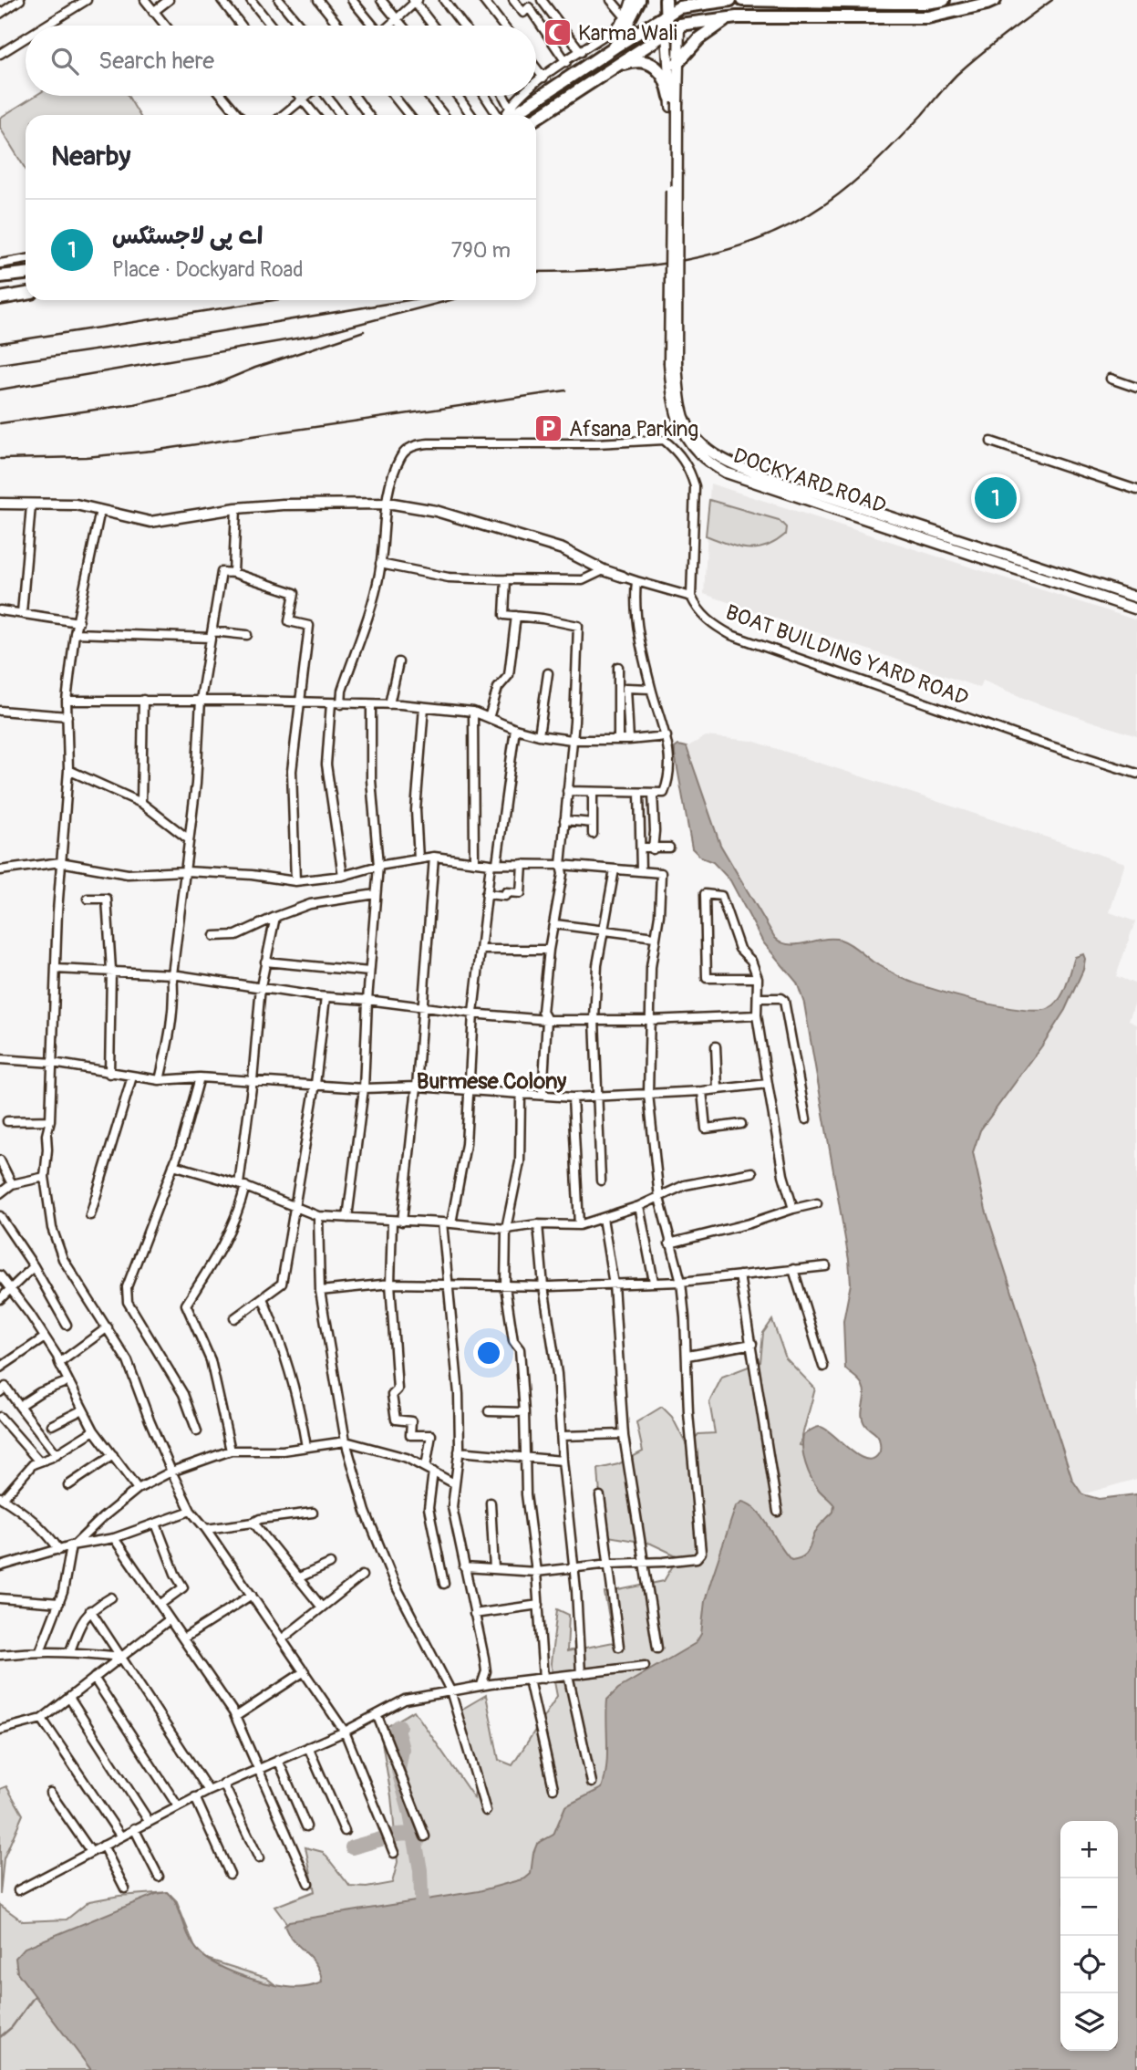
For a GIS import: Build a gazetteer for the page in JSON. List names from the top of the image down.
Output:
{
  "streets": {
    "street": ["DOCKYARD ROAD", "BOAT BUILDING YARD ROAD"]
  },
  "districts": ["Burmese Colony"],
  "places": {
    "mosque": ["Karma Wali"],
    "parking": ["Afsana Parking"]
  },
  "page": {
    "search": "Search here",
    "heading": "Nearby",
    "list": [
      {
        "mark": "1",
        "name": "اے پی لاجسٹکس",
        "note": "Place · Dockyard Road",
        "value": "790 m"
      }
    ],
    "pins": "1",
    "map_buttons": ["+", "−"]
  }
}
